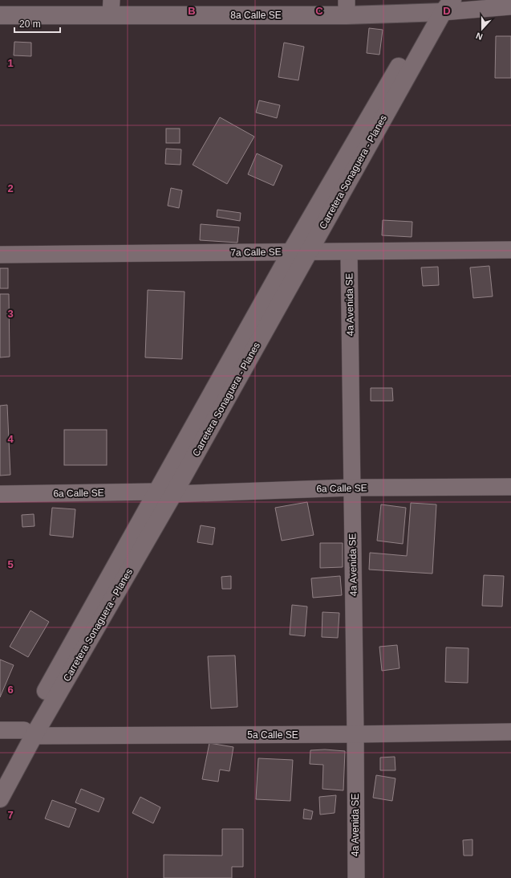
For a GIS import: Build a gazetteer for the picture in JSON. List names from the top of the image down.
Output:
{
  "streets": {
    "main road": ["8a Calle SE", "Carretera Sonaguera - Planes"],
    "street": [
      "7a Calle SE",
      "4a Avenida SE",
      "6a Calle SE",
      "5a Calle SE"
    ]
  },
  "crossings": [
    ["8a Calle SE", "Carretera Sonaguera - Planes"],
    ["Carretera Sonaguera - Planes", "7a Calle SE"],
    ["Carretera Sonaguera - Planes", "6a Calle SE"],
    ["Carretera Sonaguera - Planes", "5a Calle SE"],
    ["7a Calle SE", "4a Avenida SE"],
    ["4a Avenida SE", "6a Calle SE"],
    ["4a Avenida SE", "5a Calle SE"]
  ],
  "scale_bar": "20 m",
  "north": "bottom",
  "grid": {
    "columns": ["B", "C", "D"],
    "rows": [
      "1",
      "2",
      "3",
      "4",
      "5",
      "6",
      "7"
    ]
  }
}
